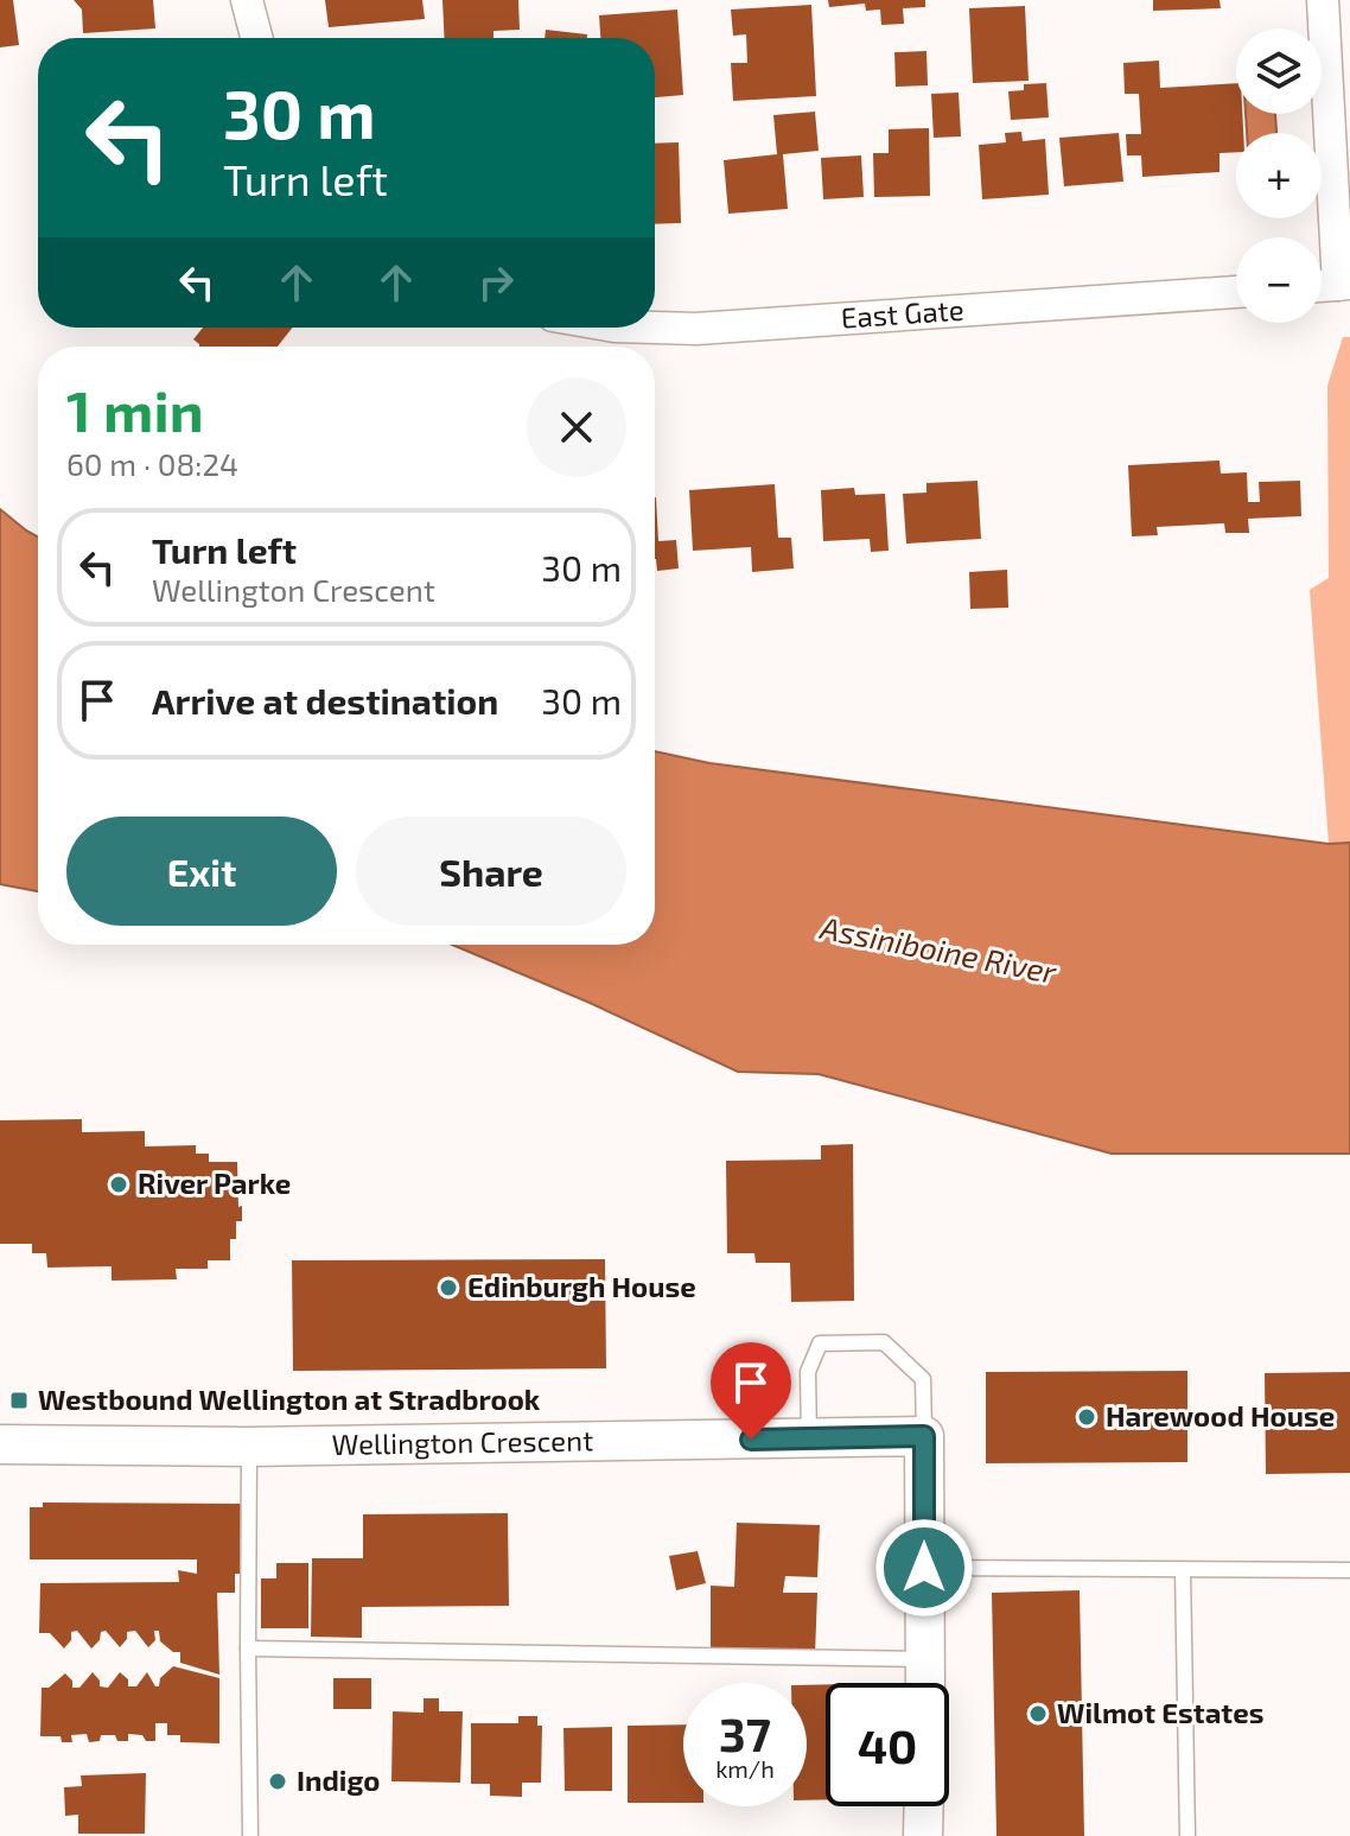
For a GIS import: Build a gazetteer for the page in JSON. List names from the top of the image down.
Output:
{
  "streets": {
    "street": ["East Gate", "Wellington Crescent"]
  },
  "water": ["Assiniboine River"],
  "places": {
    "other": [
      "River Parke",
      "Edinburgh House",
      "Harewood House",
      "Wilmot Estates",
      "Indigo"
    ],
    "transit": ["Westbound Wellington at Stradbrook"]
  },
  "page": {
    "map_buttons": ["+", "−"],
    "turn": ["30 m", "Turn left"],
    "heading": ["1 min", "60 m · 08:24"],
    "list": [
      {
        "name": "Turn left",
        "note": "Wellington Crescent",
        "value": "30 m"
      },
      {
        "name": "Arrive at destination",
        "value": "30 m"
      }
    ],
    "buttons": ["Exit", "Share"],
    "speed": "37 km/h",
    "limit": "40"
  }
}
